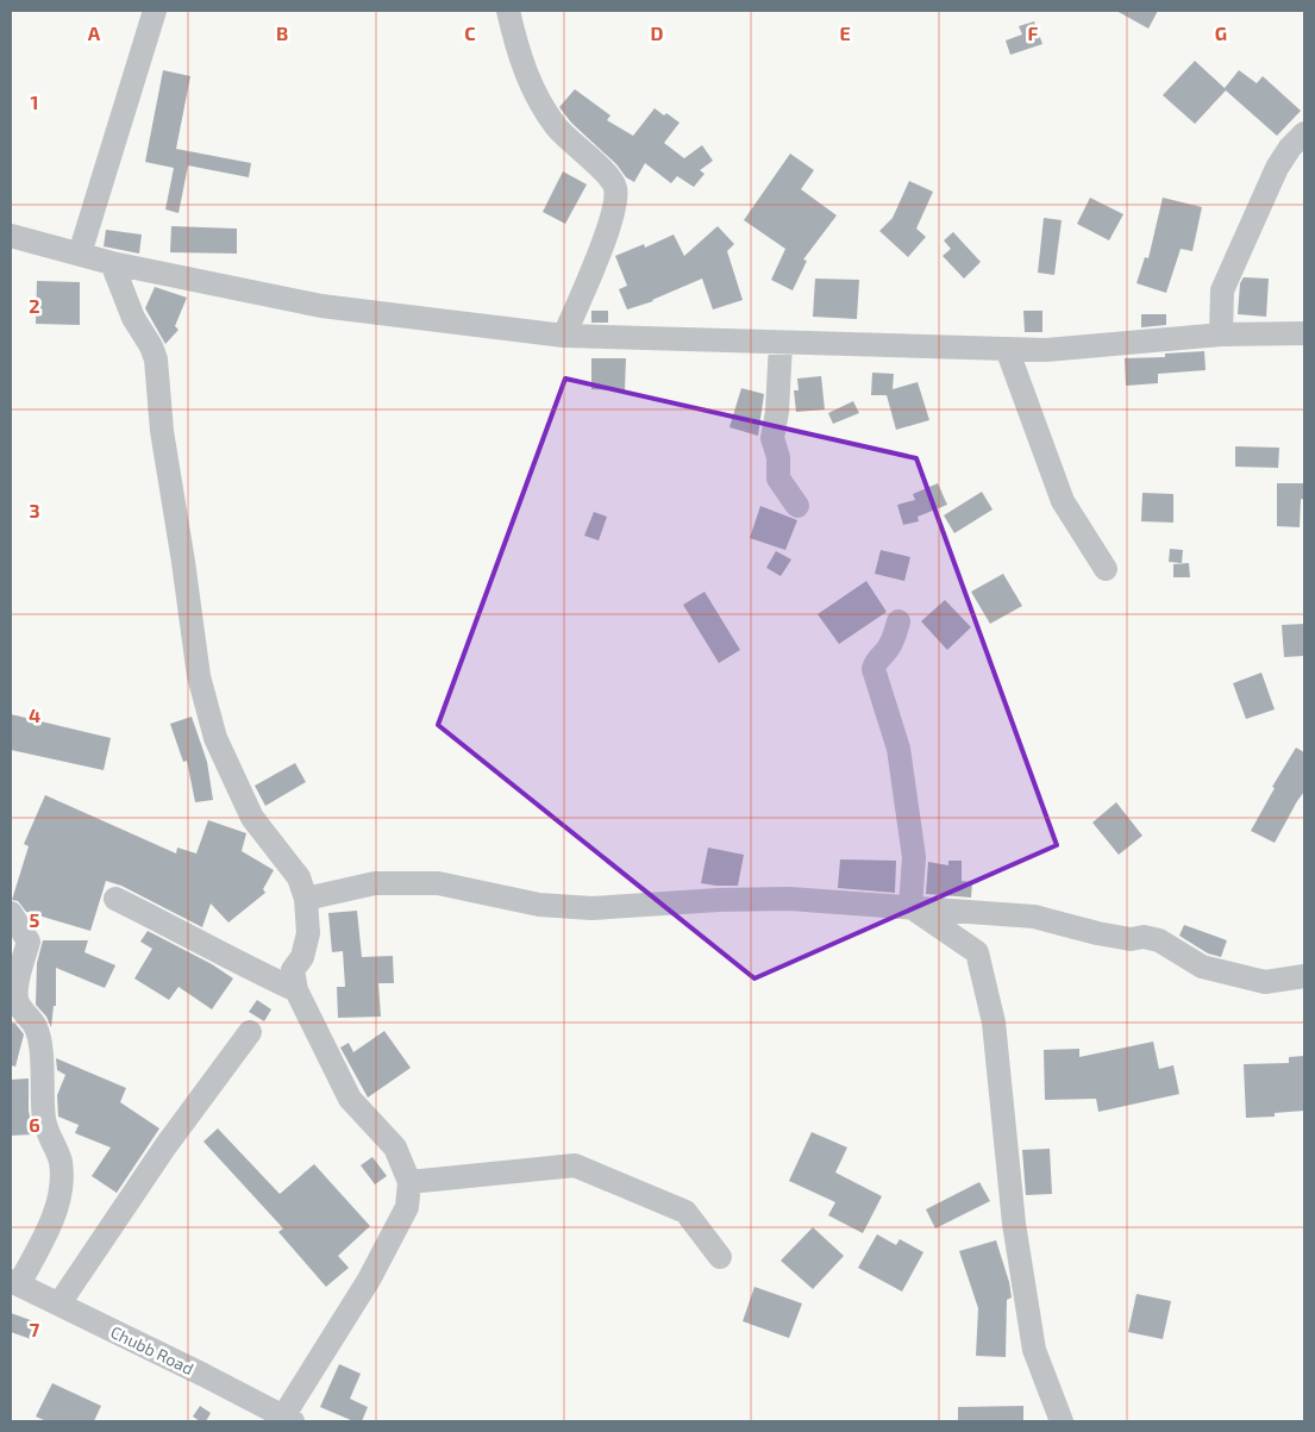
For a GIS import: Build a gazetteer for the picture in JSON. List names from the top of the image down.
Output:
{
  "streets": {
    "street": ["Chubb Road"]
  },
  "grid": {
    "columns": [
      "A",
      "B",
      "C",
      "D",
      "E",
      "F",
      "G"
    ],
    "rows": [
      "1",
      "2",
      "3",
      "4",
      "5",
      "6",
      "7"
    ]
  }
}
